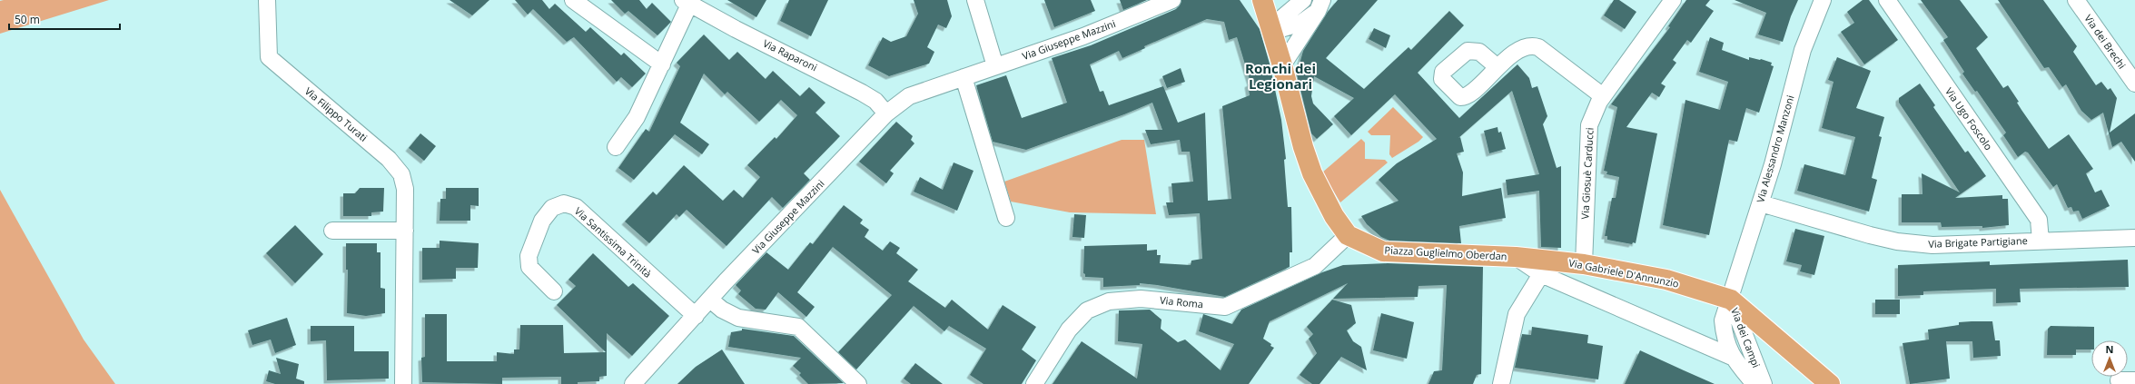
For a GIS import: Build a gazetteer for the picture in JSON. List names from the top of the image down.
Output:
{
  "streets": {
    "main road": ["Piazza Guglielmo Oberdan", "Via Gabriele D'Annunzio"],
    "street": [
      "Via Giuseppe Mazzini",
      "Via dei Brechi",
      "Via Raparoni",
      "Via Filippo Turati",
      "Via Ugo Foscolo",
      "Via Alessandro Manzoni",
      "Via Giosuè Carducci",
      "Via Santissima Trinità",
      "Via Brigate Partigiane",
      "Via Roma",
      "Via dei Campi"
    ]
  },
  "crossings": [
    ["Via Giuseppe Mazzini", "Via Raparoni"],
    ["Via Giuseppe Mazzini", "Via Santissima Trinità"],
    ["Via Ugo Foscolo", "Via Brigate Partigiane"],
    ["Via Alessandro Manzoni", "Via Brigate Partigiane"],
    ["Via Alessandro Manzoni", "Via Gabriele D'Annunzio"],
    ["Via Alessandro Manzoni", "Via dei Campi"],
    ["Via Giosuè Carducci", "Via Gabriele D'Annunzio"],
    ["Piazza Guglielmo Oberdan", "Via Gabriele D'Annunzio"],
    ["Piazza Guglielmo Oberdan", "Via Roma"],
    ["Via Gabriele D'Annunzio", "Via dei Campi"]
  ],
  "districts": ["Ronchi dei Legionari"],
  "scale_bar": "50 m",
  "north": "top"
}
